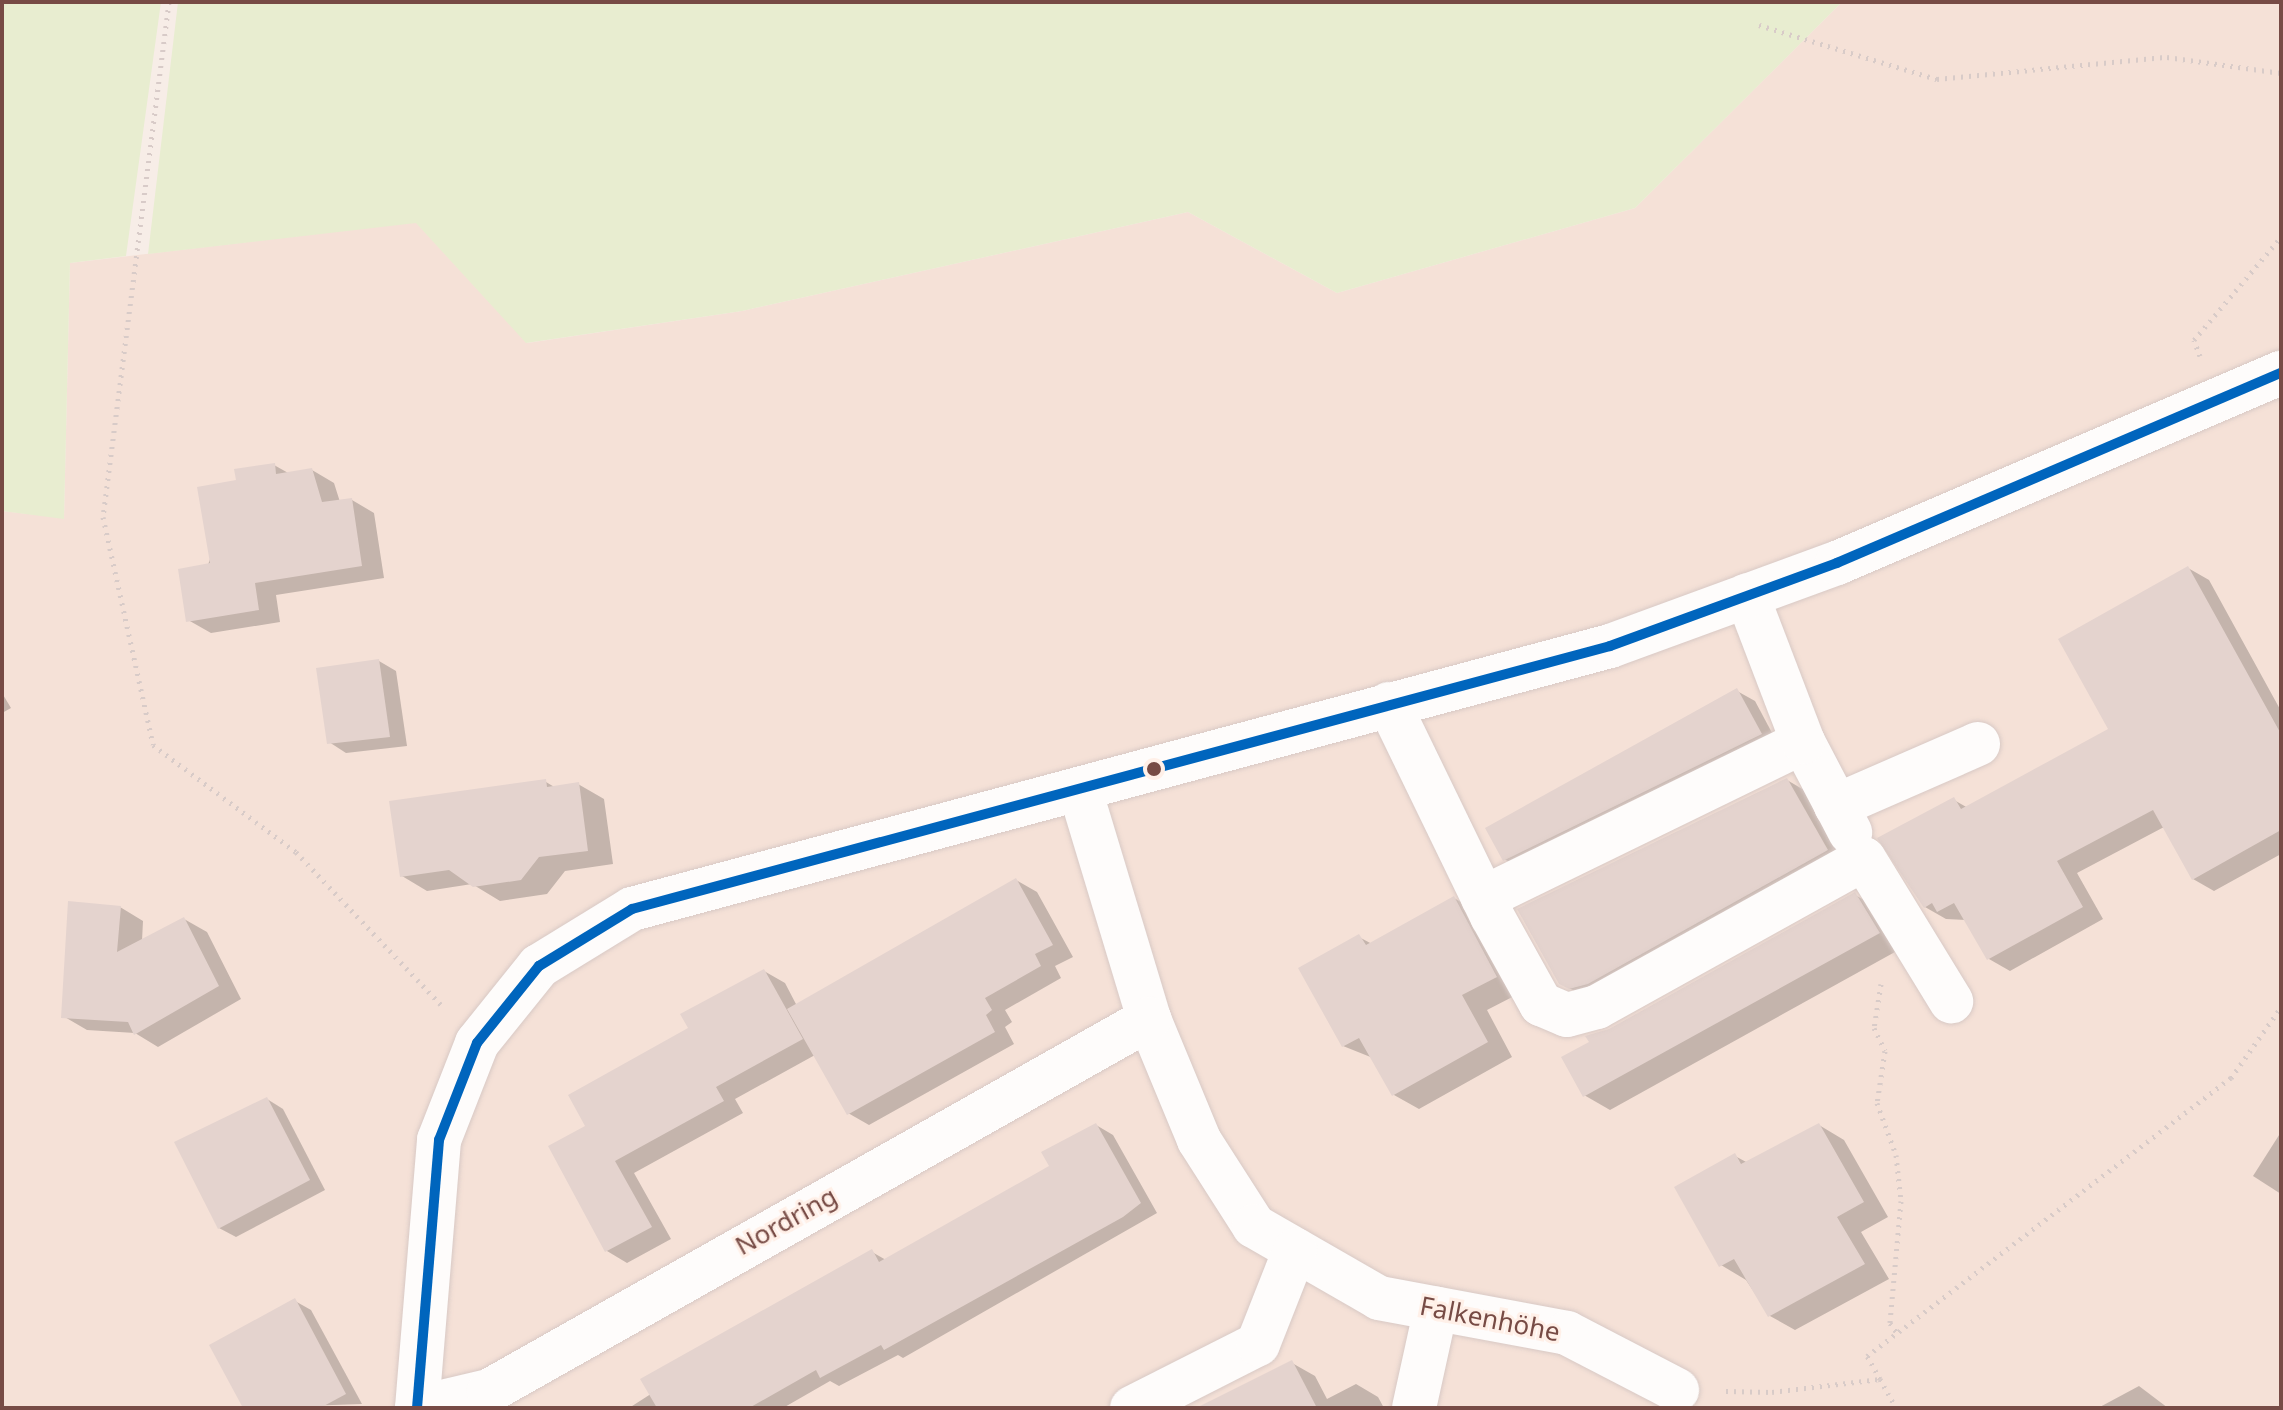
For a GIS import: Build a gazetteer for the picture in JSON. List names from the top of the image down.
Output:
{
  "streets": {
    "street": ["Nordring", "Falkenhöhe"]
  },
  "crossings": [
    ["Nordring", "Falkenhöhe"]
  ]
}
